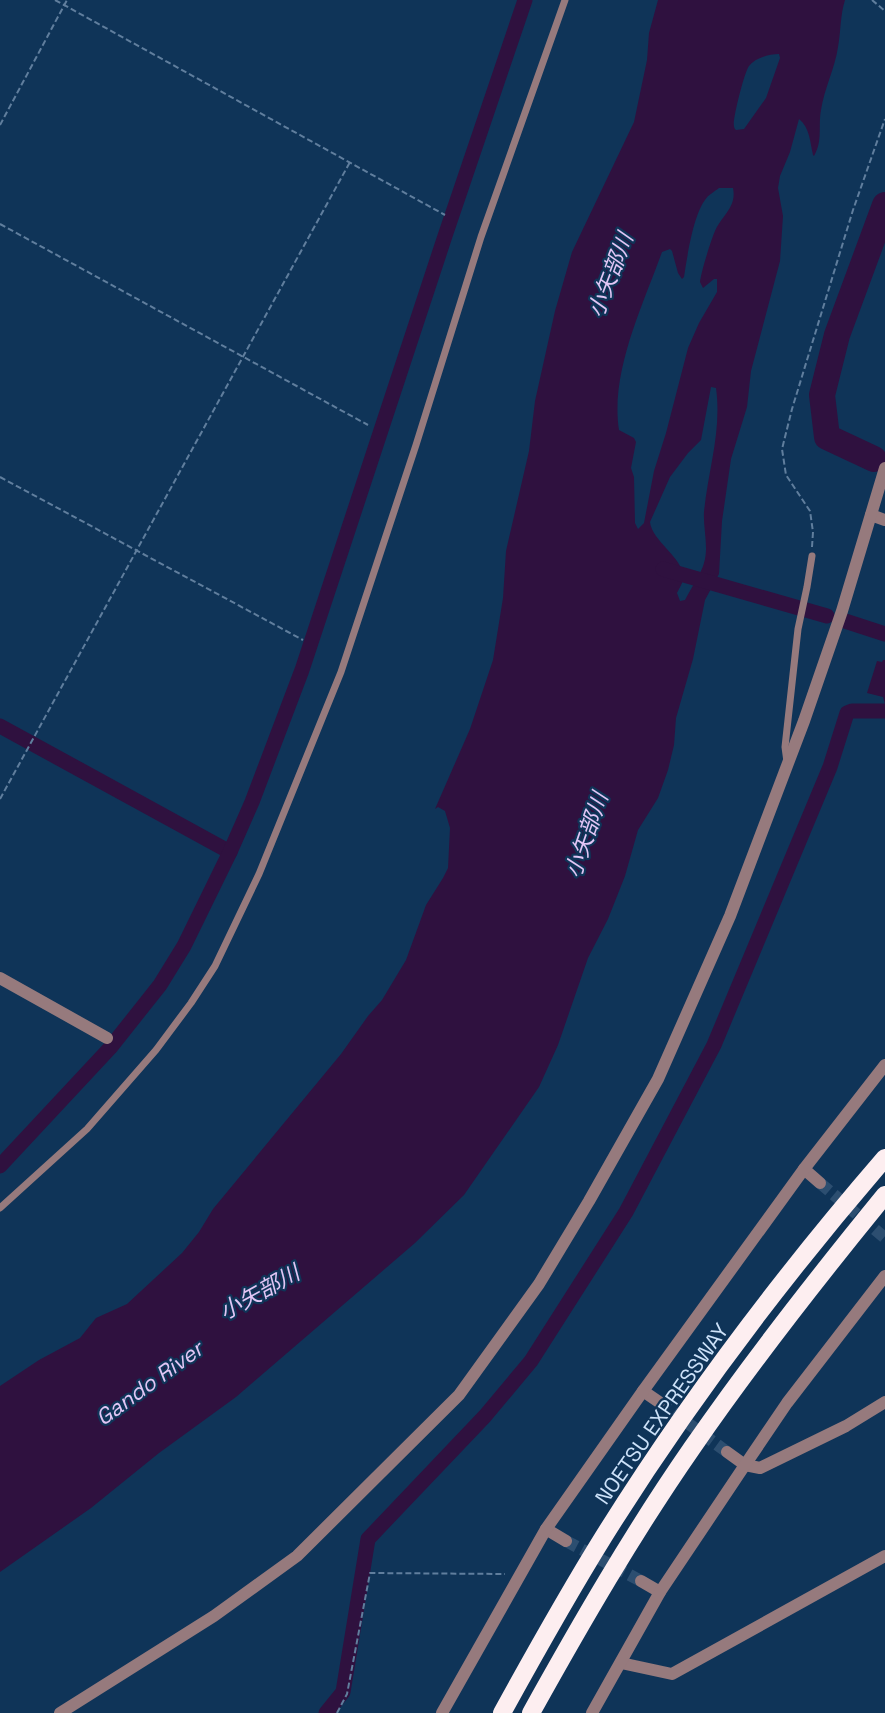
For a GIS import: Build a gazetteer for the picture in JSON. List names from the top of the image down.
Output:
{
  "streets": {
    "highway": ["NOETSU EXPRESSWAY"]
  },
  "water": ["小矢部川", "Gando River"]
}
